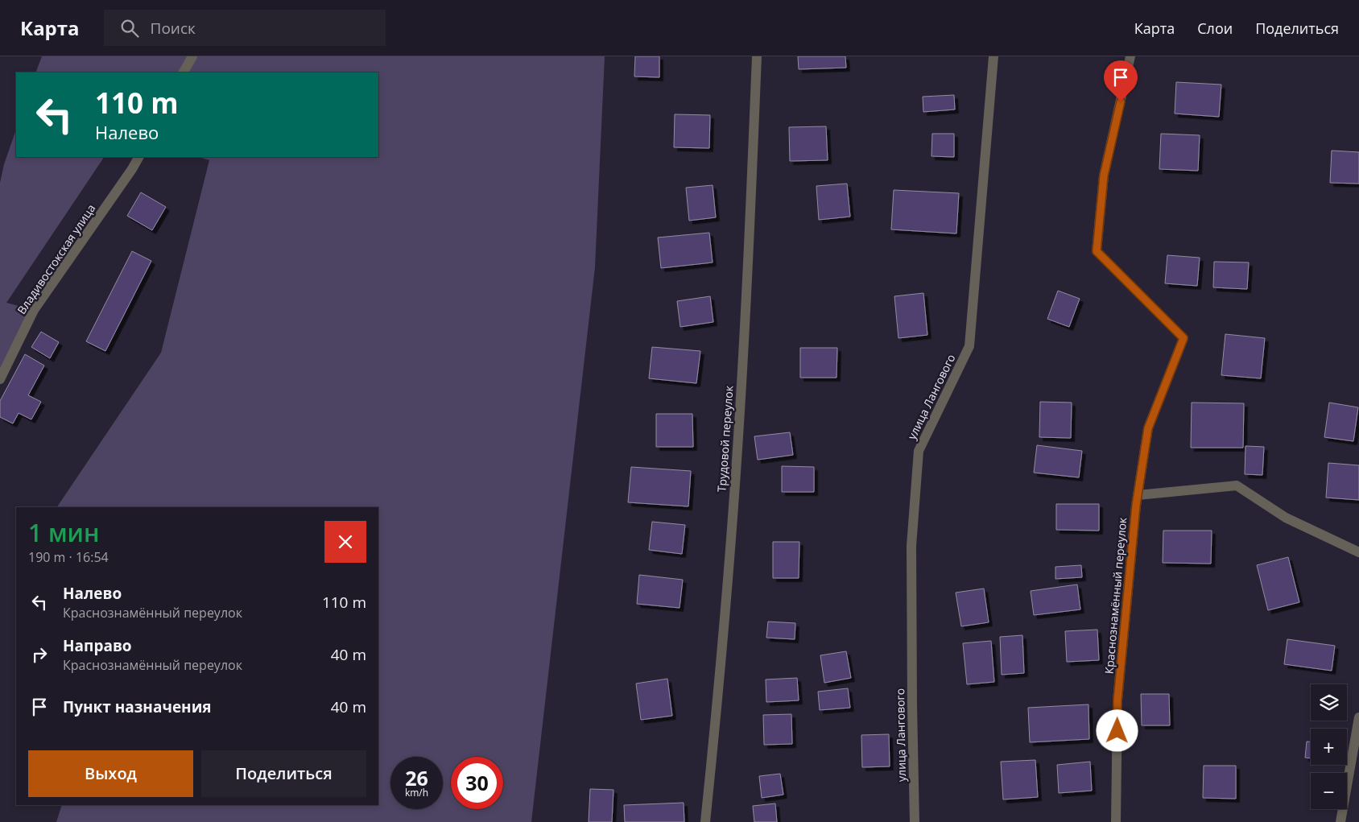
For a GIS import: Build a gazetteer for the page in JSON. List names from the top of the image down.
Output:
{
  "streets": {
    "street": [
      "Владивостокская улица",
      "улица Лангового",
      "Трудовой переулок",
      "Краснознамённый переулок"
    ]
  },
  "page": {
    "header": "Карта",
    "search": "Поиск",
    "nav": ["Карта", "Слои", "Поделиться"],
    "turn": ["110 m", "Налево"],
    "heading": ["1 мин", "190 m · 16:54"],
    "list": [
      {
        "name": "Налево",
        "note": "Краснознамённый переулок",
        "value": "110 m"
      },
      {
        "name": "Направо",
        "note": "Краснознамённый переулок",
        "value": "40 m"
      },
      {
        "name": "Пункт назначения",
        "value": "40 m"
      }
    ],
    "map_buttons": ["+", "−"],
    "buttons": ["Выход", "Поделиться"],
    "speed": "26 km/h",
    "limit": "30"
  }
}
